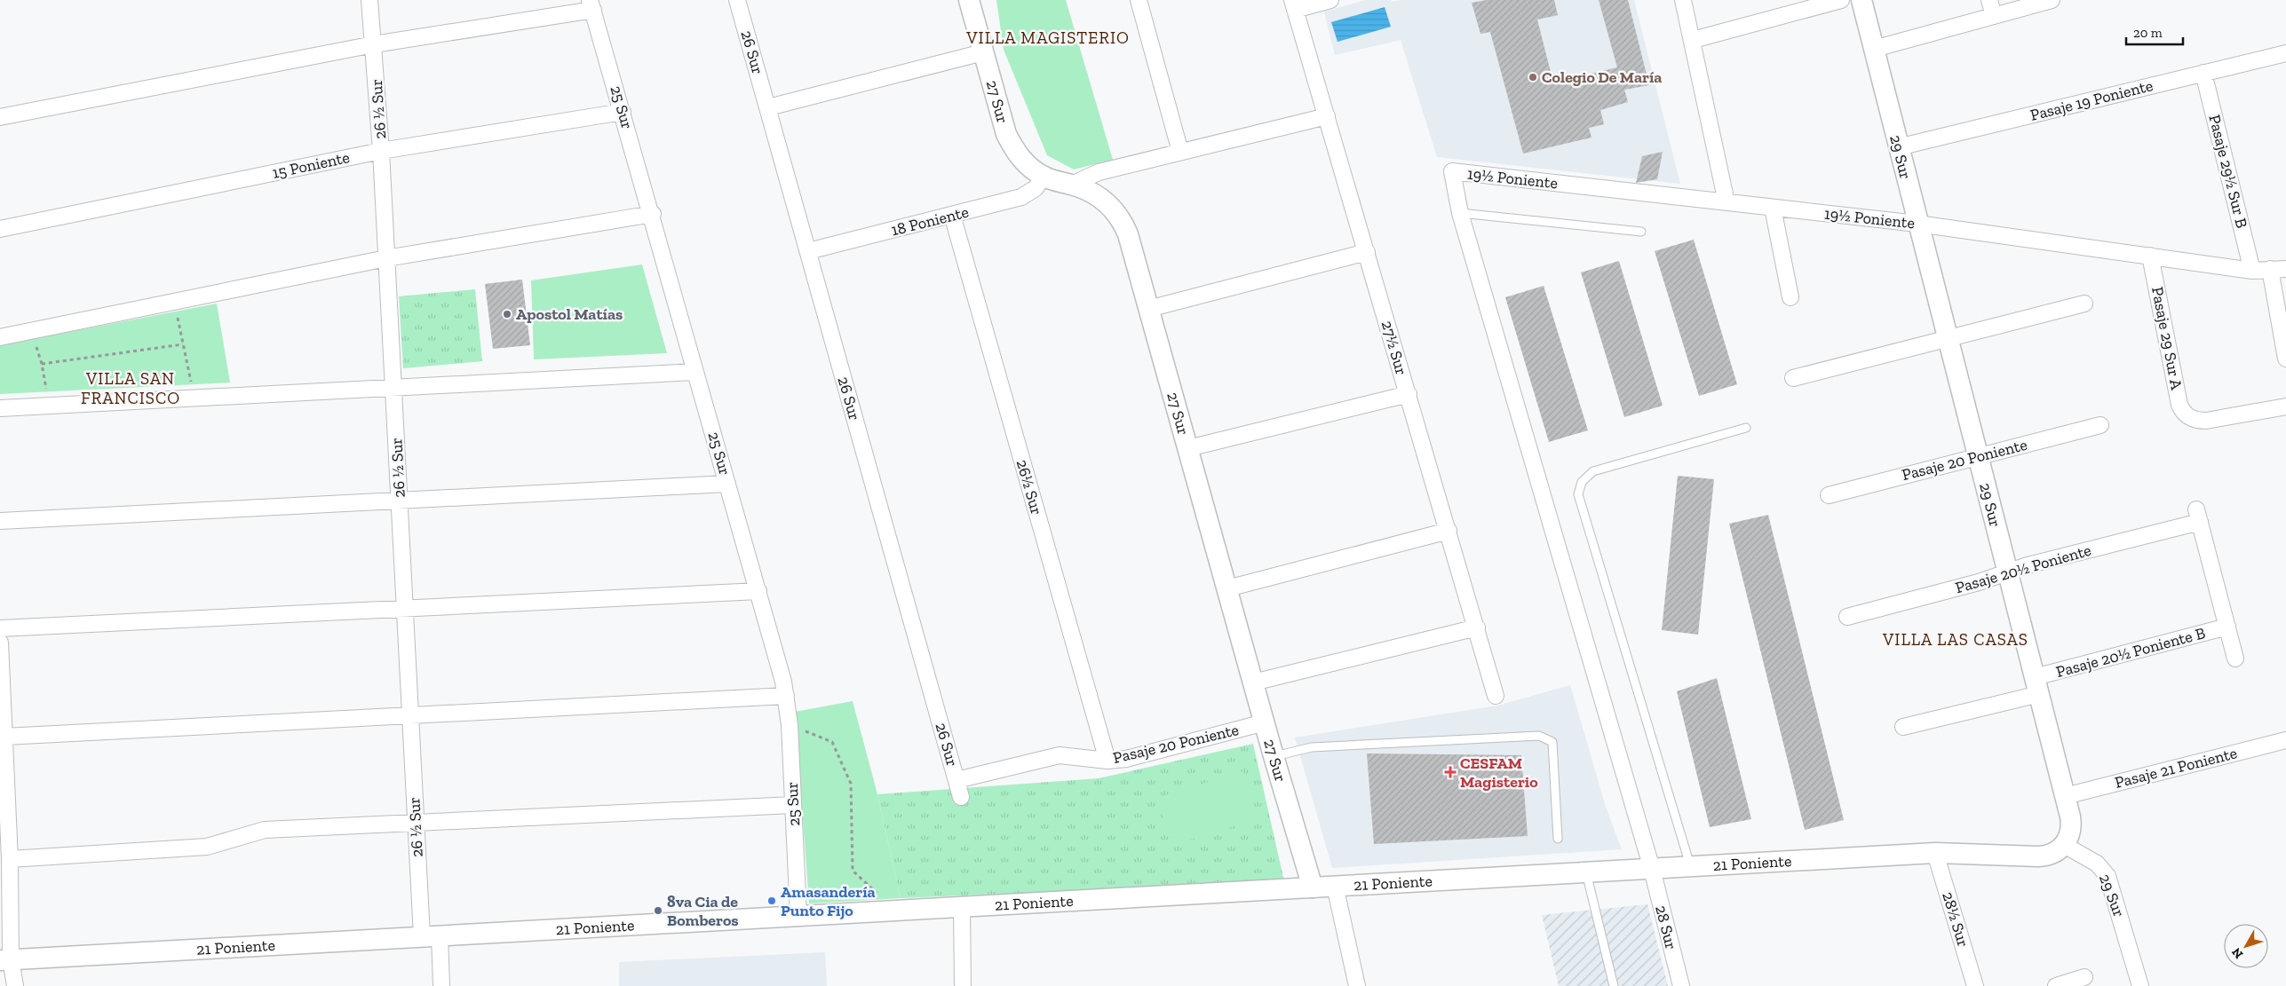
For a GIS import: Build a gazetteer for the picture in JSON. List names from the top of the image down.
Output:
{
  "streets": {
    "street": [
      "26 Sur",
      "Pasaje 19 Poniente",
      "27 Sur",
      "25 Sur",
      "26 ½ Sur",
      "29 Sur",
      "15 Poniente",
      "Pasaje 29½ Sur B",
      "19½ Poniente",
      "18 Poniente",
      "Pasaje 29 Sur A",
      "27½ Sur",
      "Pasaje 20 Poniente",
      "26½ Sur",
      "Pasaje 20½ Poniente",
      "Pasaje 20½ Poniente B",
      "Pasaje 21 Poniente",
      "21 Poniente",
      "28½ Sur",
      "28 Sur"
    ]
  },
  "crossings": [
    ["26 Sur", "18 Poniente"],
    ["26 Sur", "Pasaje 20 Poniente"],
    ["Pasaje 19 Poniente", "29 Sur"],
    ["Pasaje 19 Poniente", "Pasaje 29½ Sur B"],
    ["27 Sur", "18 Poniente"],
    ["27 Sur", "Pasaje 20 Poniente"],
    ["27 Sur", "21 Poniente"],
    ["25 Sur", "15 Poniente"],
    ["25 Sur", "21 Poniente"],
    ["26 ½ Sur", "15 Poniente"],
    ["26 ½ Sur", "21 Poniente"],
    ["29 Sur", "19½ Poniente"],
    ["29 Sur", "Pasaje 20 Poniente"],
    ["29 Sur", "Pasaje 20½ Poniente"],
    ["29 Sur", "Pasaje 20½ Poniente B"],
    ["29 Sur", "Pasaje 21 Poniente"],
    ["29 Sur", "21 Poniente"],
    ["Pasaje 29½ Sur B", "19½ Poniente"],
    ["19½ Poniente", "Pasaje 29 Sur A"],
    ["19½ Poniente", "28 Sur"],
    ["18 Poniente", "26½ Sur"],
    ["Pasaje 20 Poniente", "26½ Sur"],
    ["Pasaje 20½ Poniente", "Pasaje 20½ Poniente B"],
    ["21 Poniente", "28½ Sur"],
    ["21 Poniente", "28 Sur"]
  ],
  "districts": ["VILLA MAGISTERIO", "VILLA SAN FRANCISCO", "VILLA LAS CASAS"],
  "places": {
    "other": [
      "Colegio De María",
      "Apostol Matías",
      "Amasandería Punto Fijo",
      "8va Cia de Bomberos"
    ],
    "health": ["CESFAM Magisterio"]
  },
  "scale_bar": "20 m",
  "north": "bottom left"
}
